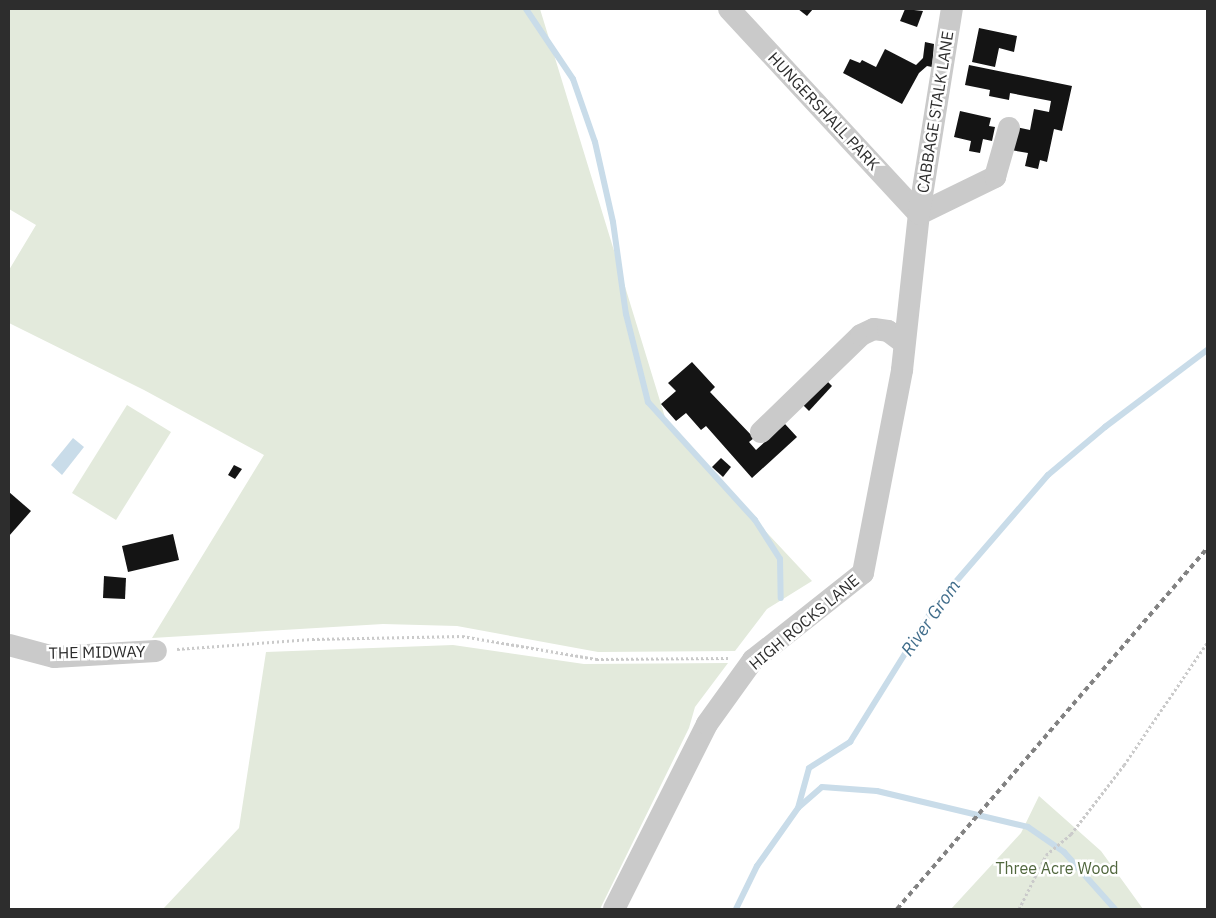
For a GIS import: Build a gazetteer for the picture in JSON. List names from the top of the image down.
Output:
{
  "streets": {
    "street": [
      "HUNGERSHALL PARK",
      "CABBAGE STALK LANE",
      "HIGH ROCKS LANE",
      "THE MIDWAY"
    ]
  },
  "crossings": [
    ["HUNGERSHALL PARK", "CABBAGE STALK LANE"],
    ["HUNGERSHALL PARK", "HIGH ROCKS LANE"],
    ["CABBAGE STALK LANE", "HIGH ROCKS LANE"]
  ],
  "water": ["River Grom"],
  "parks": ["Three Acre Wood"]
}
